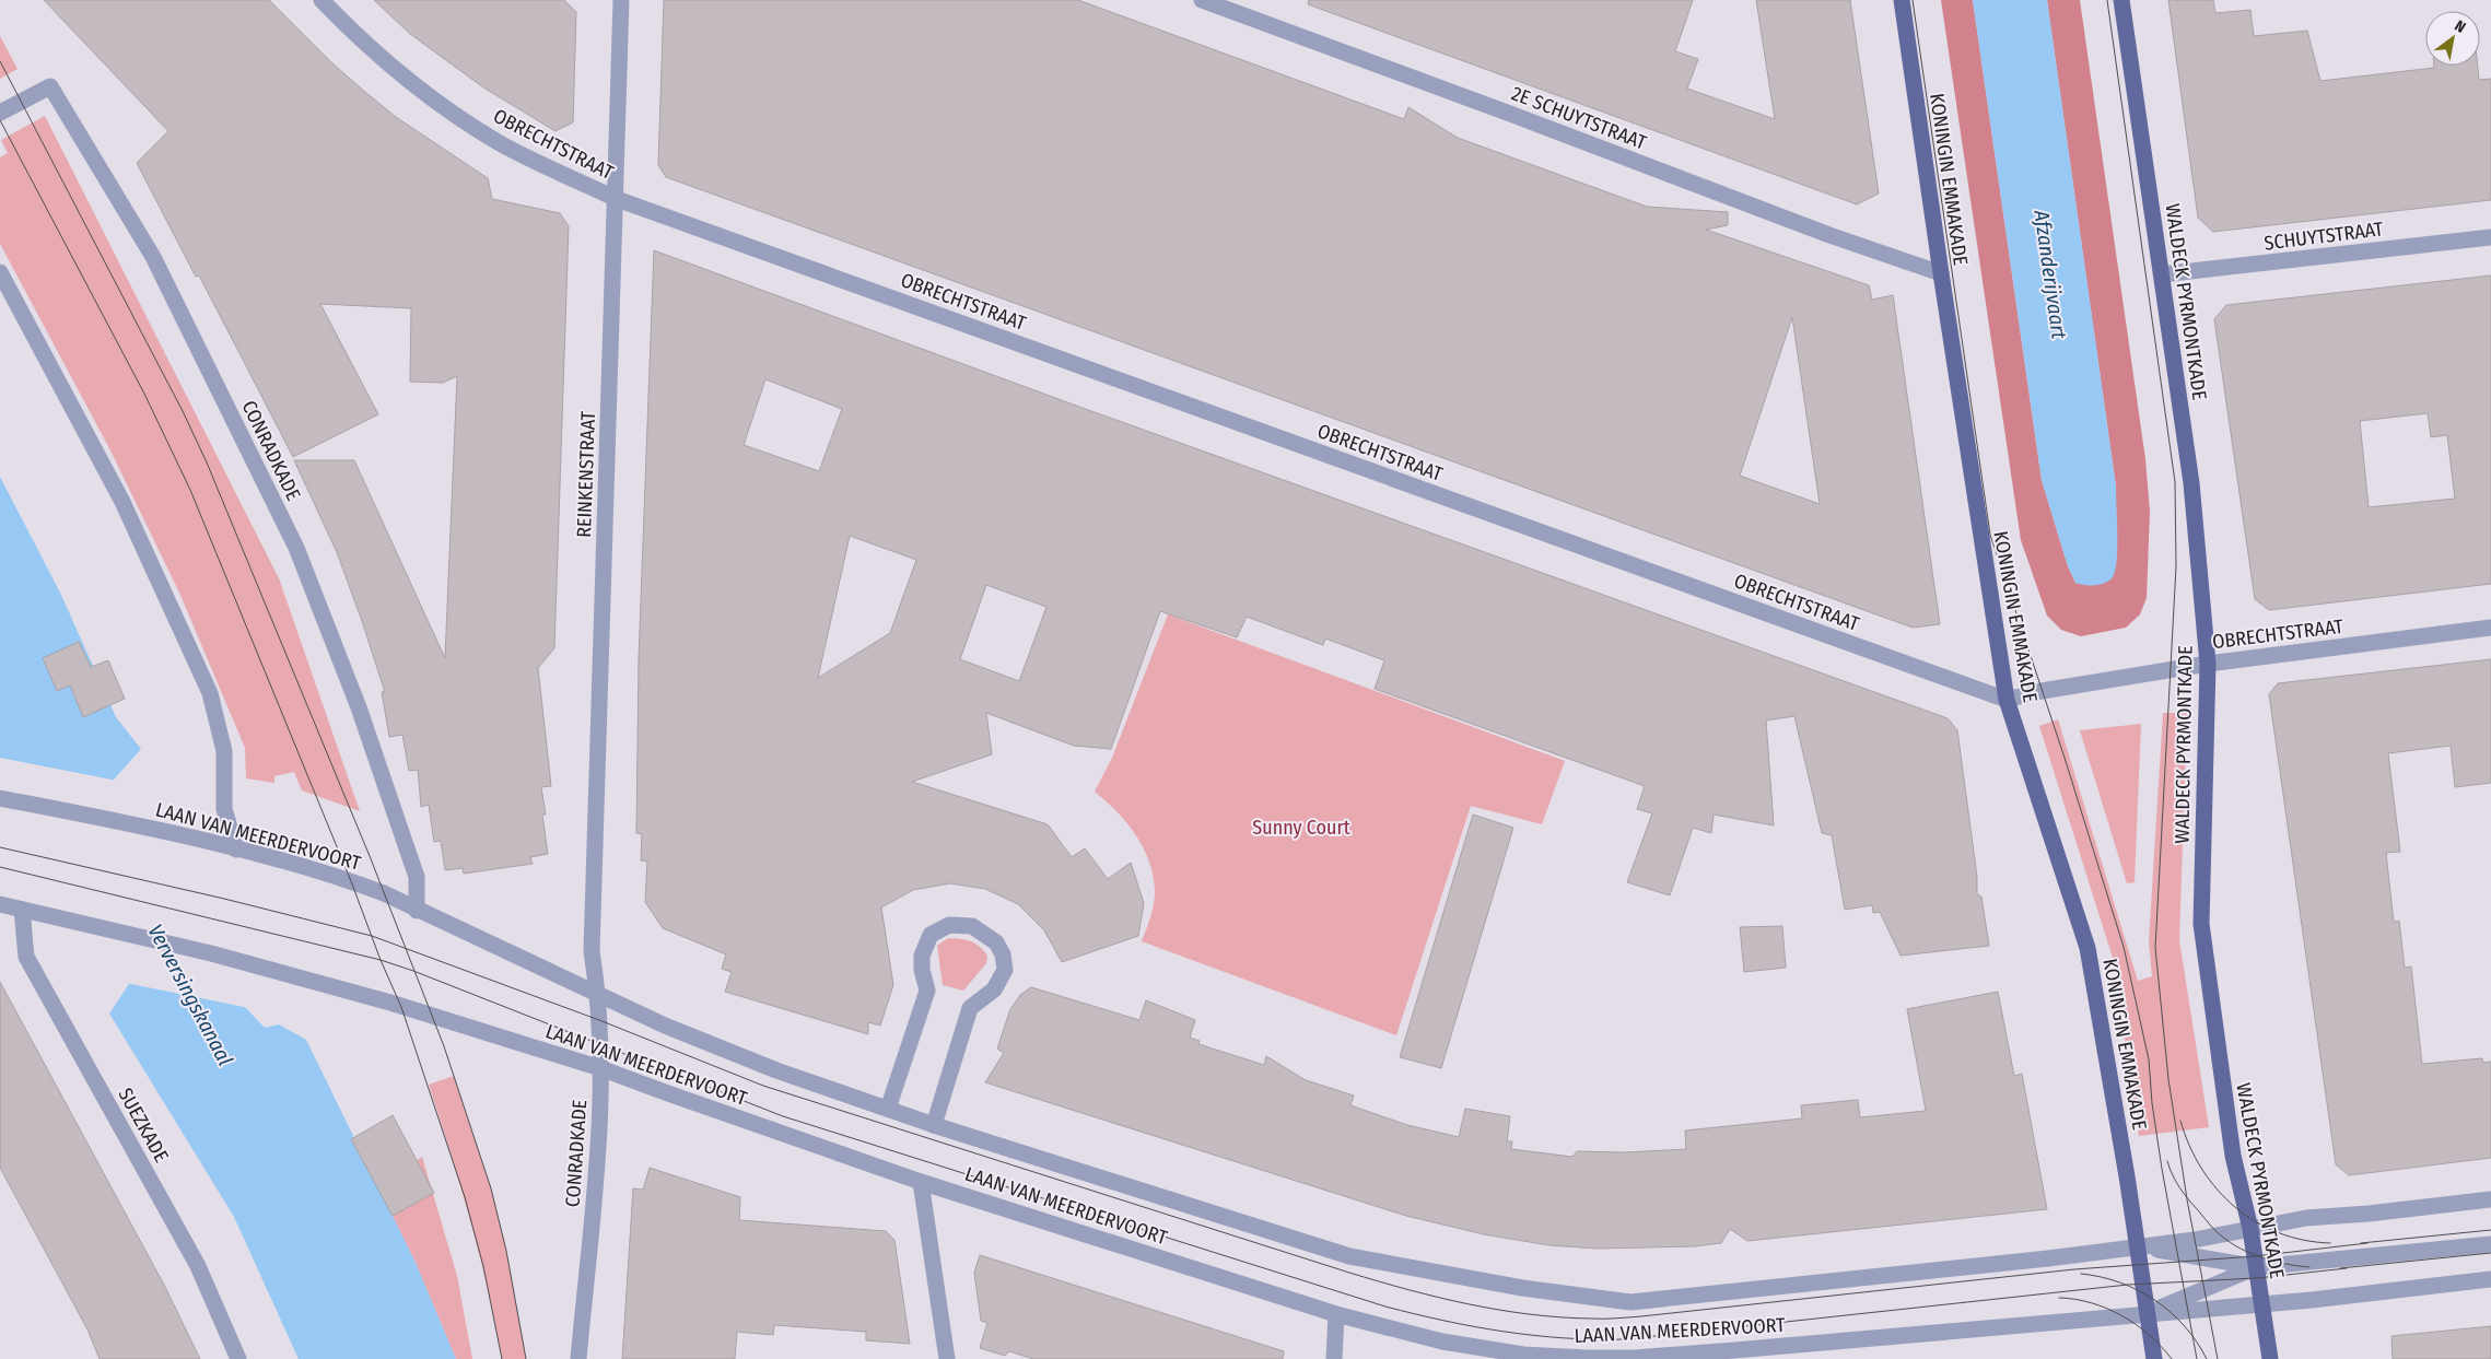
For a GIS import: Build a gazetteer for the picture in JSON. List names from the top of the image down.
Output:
{
  "streets": {
    "main road": ["KONINGIN EMMAKADE", "WALDECK PYRMONTKADE"],
    "street": [
      "2E SCHUYTSTRAAT",
      "OBRECHTSTRAAT",
      "SCHUYTSTRAAT",
      "CONRADKADE",
      "REINKENSTRAAT",
      "LAAN VAN MEERDERVOORT",
      "SUEZKADE"
    ]
  },
  "crossings": [
    ["2E SCHUYTSTRAAT", "KONINGIN EMMAKADE"],
    ["OBRECHTSTRAAT", "KONINGIN EMMAKADE"],
    ["OBRECHTSTRAAT", "WALDECK PYRMONTKADE"],
    ["OBRECHTSTRAAT", "REINKENSTRAAT"],
    ["KONINGIN EMMAKADE", "LAAN VAN MEERDERVOORT"],
    ["SCHUYTSTRAAT", "WALDECK PYRMONTKADE"],
    ["WALDECK PYRMONTKADE", "LAAN VAN MEERDERVOORT"],
    ["CONRADKADE", "REINKENSTRAAT"],
    ["CONRADKADE", "LAAN VAN MEERDERVOORT"],
    ["LAAN VAN MEERDERVOORT", "SUEZKADE"]
  ],
  "water": ["Afzanderijvaart", "Verversingskanaal"],
  "parks": ["Sunny Court"],
  "north": "top right"
}
